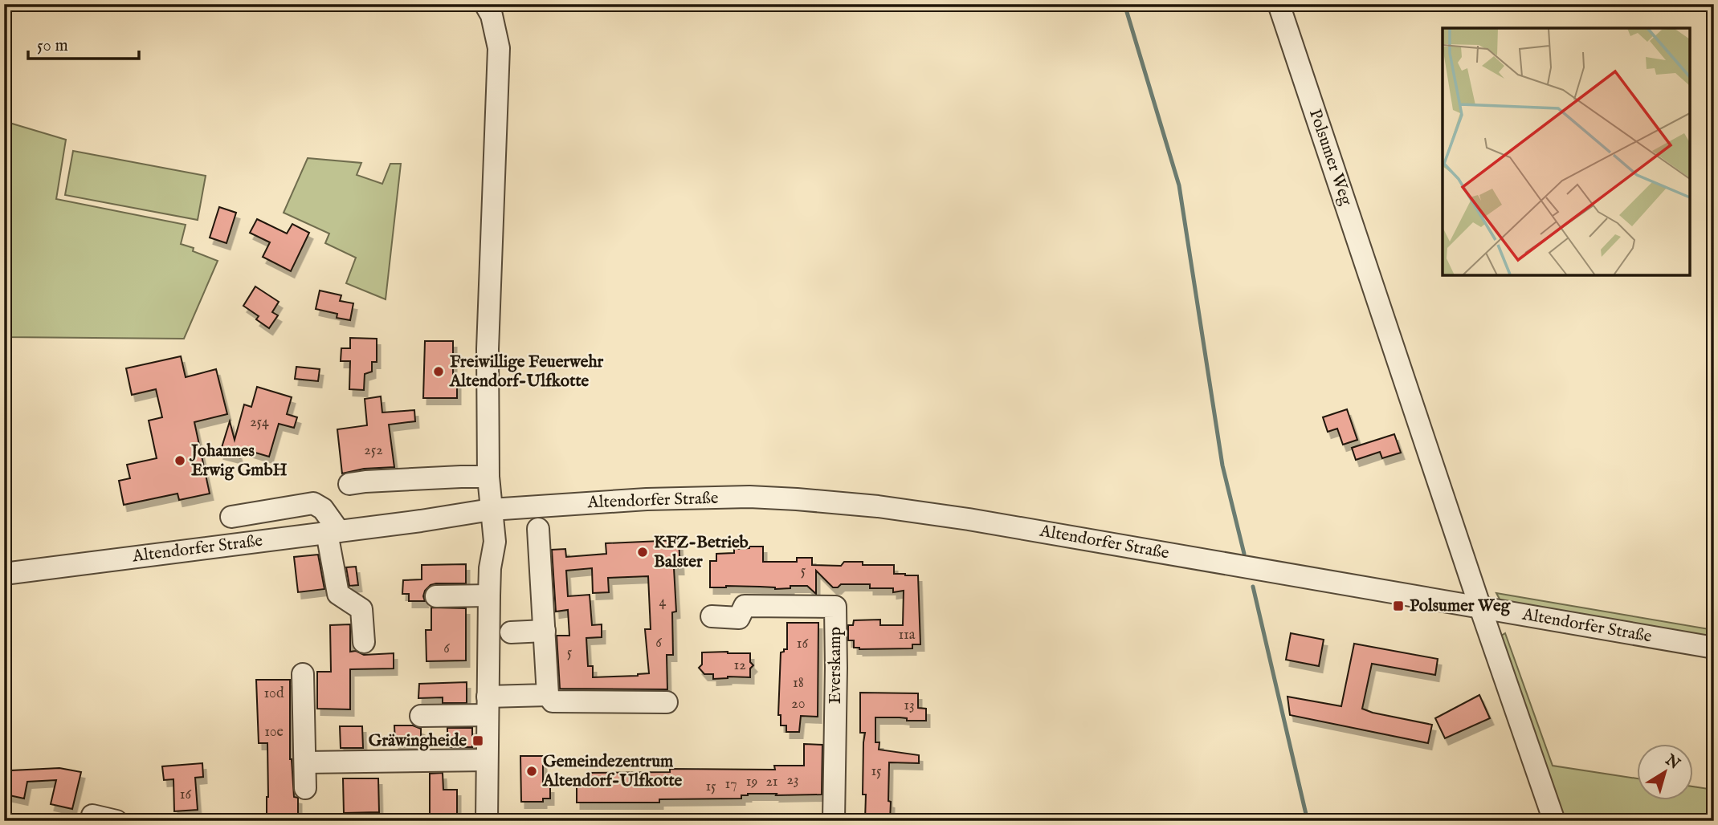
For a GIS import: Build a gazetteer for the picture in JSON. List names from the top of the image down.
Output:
{
  "streets": {
    "street": ["Polsumer Weg", "Altendorfer Straße", "Everskamp"]
  },
  "crossings": [
    ["Polsumer Weg", "Altendorfer Straße"]
  ],
  "places": {
    "other": [
      "Freiwillige Feuerwehr Altendorf-Ulfkotte",
      "Johannes Erwig GmbH",
      "KFZ-Betrieb Balster",
      "Gemeindezentrum Altendorf-Ulfkotte"
    ],
    "transit": ["Polsumer Weg", "Gräwingheide"]
  },
  "house_numbers": [
    "254",
    "252",
    "5",
    "4",
    "11a",
    "6",
    "16",
    "6",
    "5",
    "12",
    "18",
    "10d",
    "20",
    "13",
    "10e",
    "15",
    "23",
    "19",
    "21",
    "17",
    "15",
    "16"
  ],
  "scale_bar": "50 m",
  "north": "top right"
}
